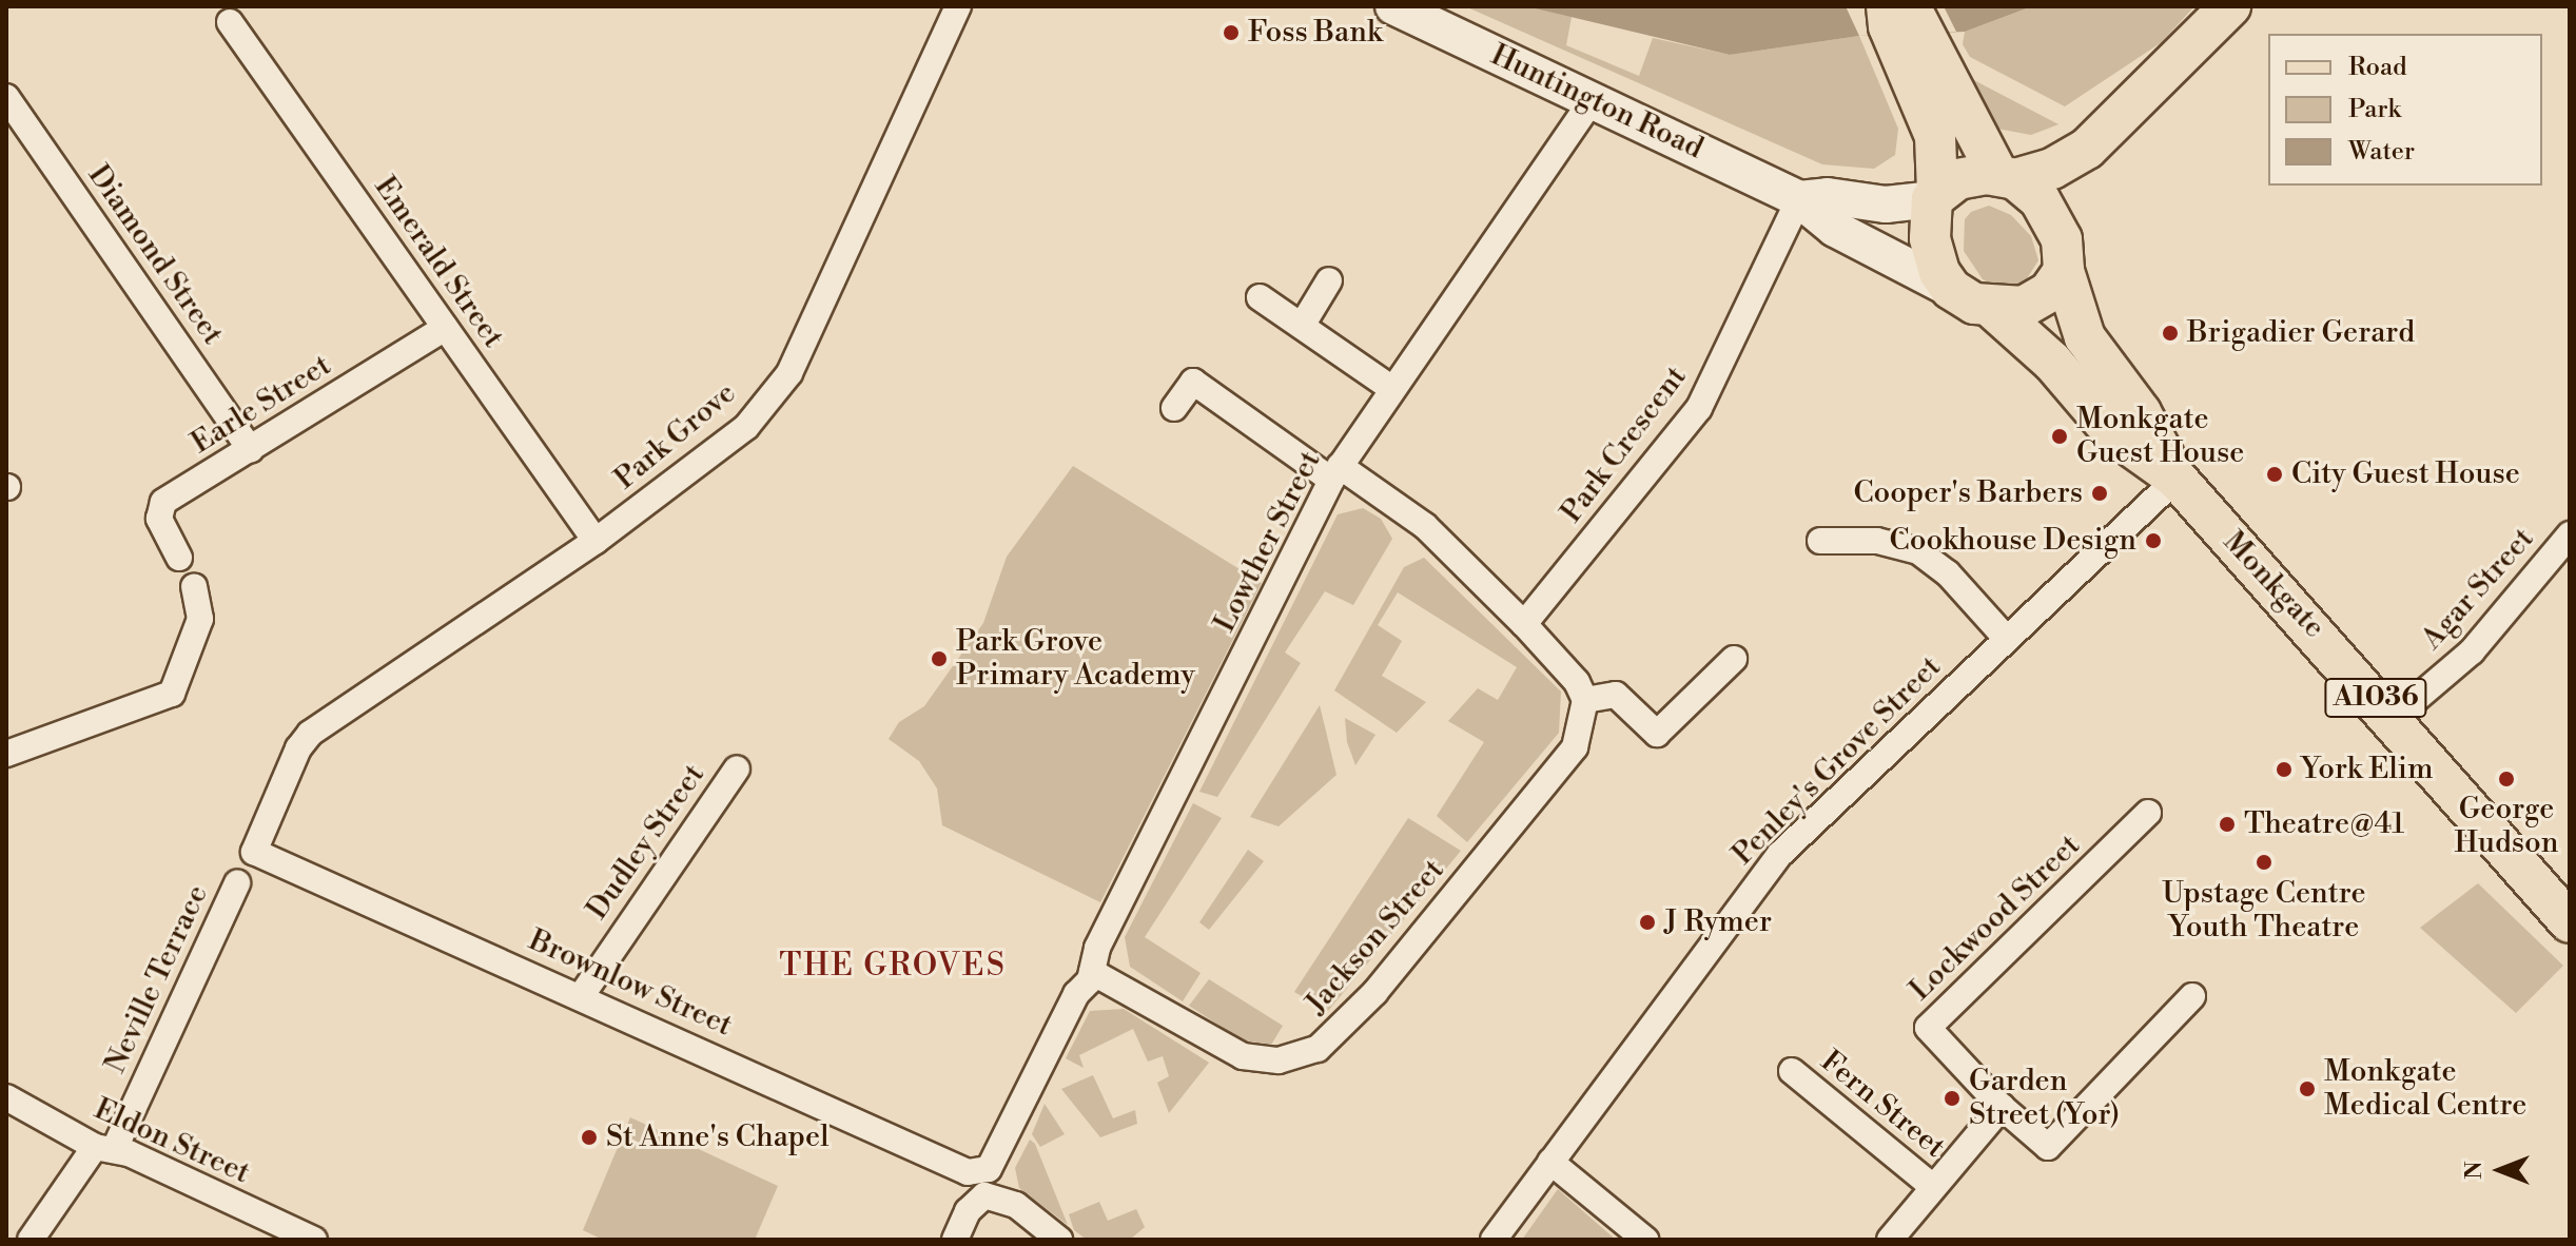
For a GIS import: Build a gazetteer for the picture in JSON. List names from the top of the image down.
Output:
{
  "streets": {
    "main road": ["Monkgate", "A1036"],
    "street": [
      "Huntington Road",
      "Diamond Street",
      "Emerald Street",
      "Earle Street",
      "Park Grove",
      "Park Crescent",
      "Lowther Street",
      "Agar Street",
      "Penley's Grove Street",
      "Dudley Street",
      "Lockwood Street",
      "Jackson Street",
      "Neville Terrace",
      "Brownlow Street",
      "Fern Street",
      "Eldon Street"
    ]
  },
  "crossings": [
    ["Huntington Road", "Park Crescent"],
    ["Huntington Road", "Lowther Street"],
    ["Huntington Road", "A1036"],
    ["Diamond Street", "Earle Street"],
    ["Emerald Street", "Earle Street"],
    ["Emerald Street", "Park Grove"],
    ["Park Grove", "Brownlow Street"],
    ["Lowther Street", "Jackson Street"],
    ["Lowther Street", "Brownlow Street"],
    ["Monkgate", "Agar Street"],
    ["Monkgate", "A1036"],
    ["Monkgate", "Penley's Grove Street"],
    ["A1036", "Penley's Grove Street"],
    ["Dudley Street", "Brownlow Street"],
    ["Neville Terrace", "Eldon Street"]
  ],
  "districts": ["THE GROVES"],
  "places": [
    "Foss Bank",
    "Brigadier Gerard",
    "Monkgate Guest House",
    "City Guest House",
    "Cooper's Barbers",
    "Cookhouse Design",
    "Park Grove Primary Academy",
    "York Elim",
    "George Hudson",
    "Theatre@41",
    "Upstage Centre Youth Theatre",
    "J Rymer",
    "Monkgate Medical Centre",
    "Garden Street (Yor)",
    "St Anne's Chapel"
  ],
  "legend": ["Road", "Park", "Water"],
  "north": "left"
}
